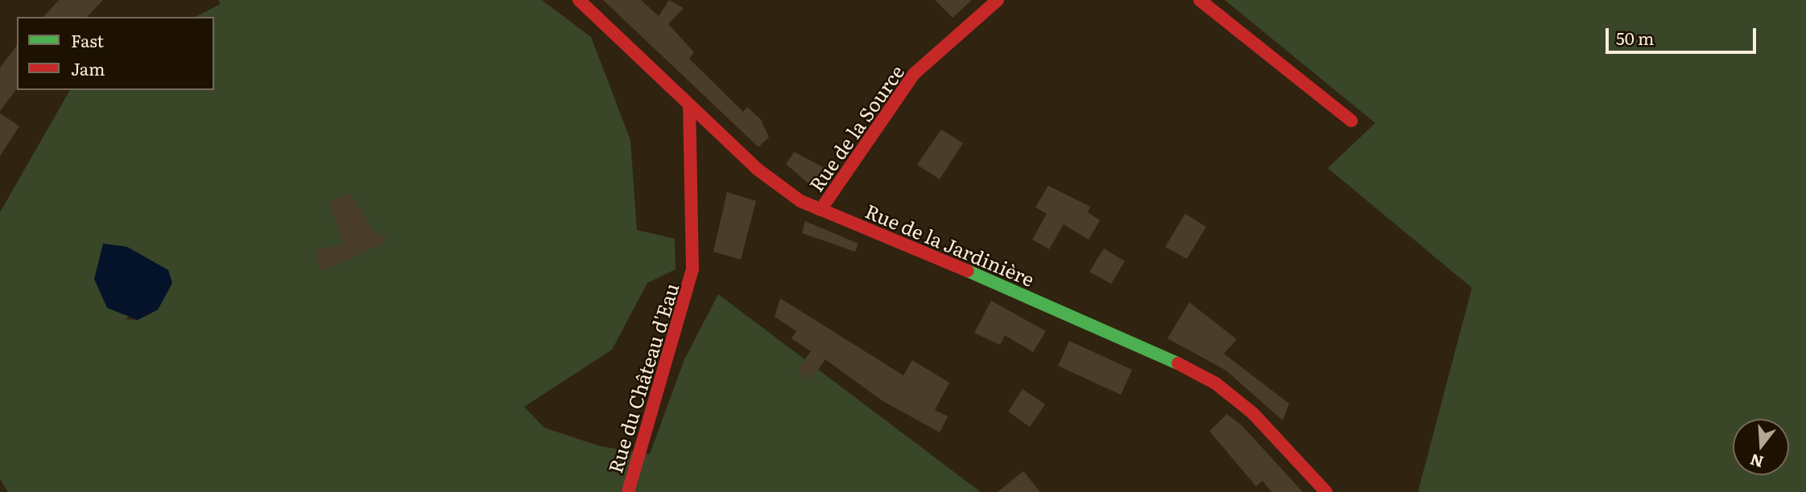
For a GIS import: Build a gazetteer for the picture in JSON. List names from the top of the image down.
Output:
{
  "streets": {
    "street": ["Rue de la Source", "Rue de la Jardinière", "Rue du Château d'Eau"]
  },
  "crossings": [
    ["Rue de la Source", "Rue de la Jardinière"],
    ["Rue de la Jardinière", "Rue du Château d'Eau"]
  ],
  "legend": ["Fast", "Jam"],
  "scale_bar": "50 m",
  "north": "bottom"
}
